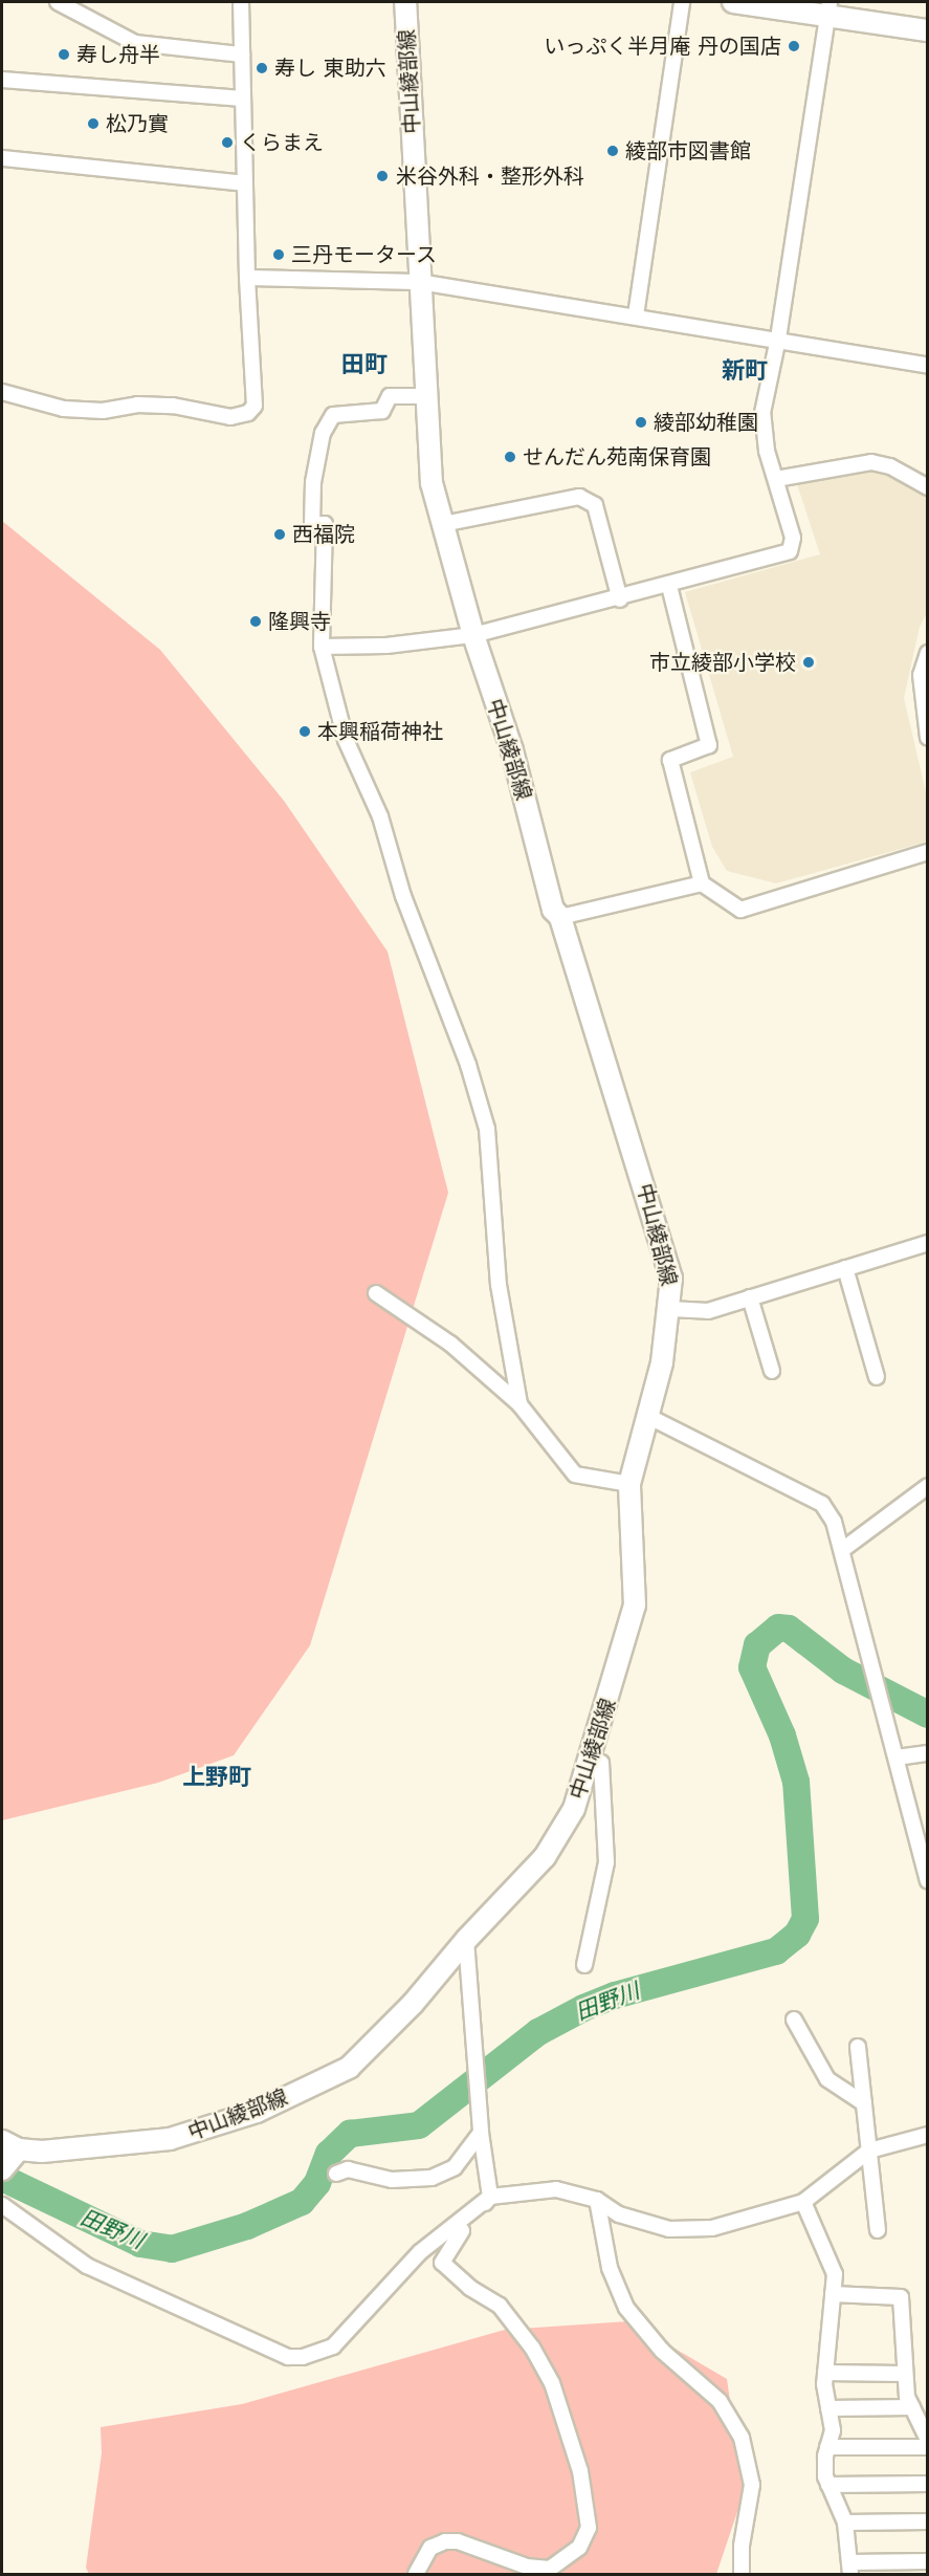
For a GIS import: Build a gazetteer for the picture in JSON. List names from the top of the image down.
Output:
{
  "streets": {
    "main road": ["中山綾部線"]
  },
  "districts": ["田町", "新町", "上野町"],
  "water": ["田野川"],
  "places": [
    "いっぷく半月庵 丹の国店",
    "寿し舟半",
    "寿し 東助六",
    "松乃實",
    "くらまえ",
    "綾部市図書館",
    "米谷外科・整形外科",
    "三丹モータース",
    "綾部幼稚園",
    "せんだん苑南保育園",
    "西福院",
    "隆興寺",
    "市立綾部小学校",
    "本興稲荷神社"
  ]
}
